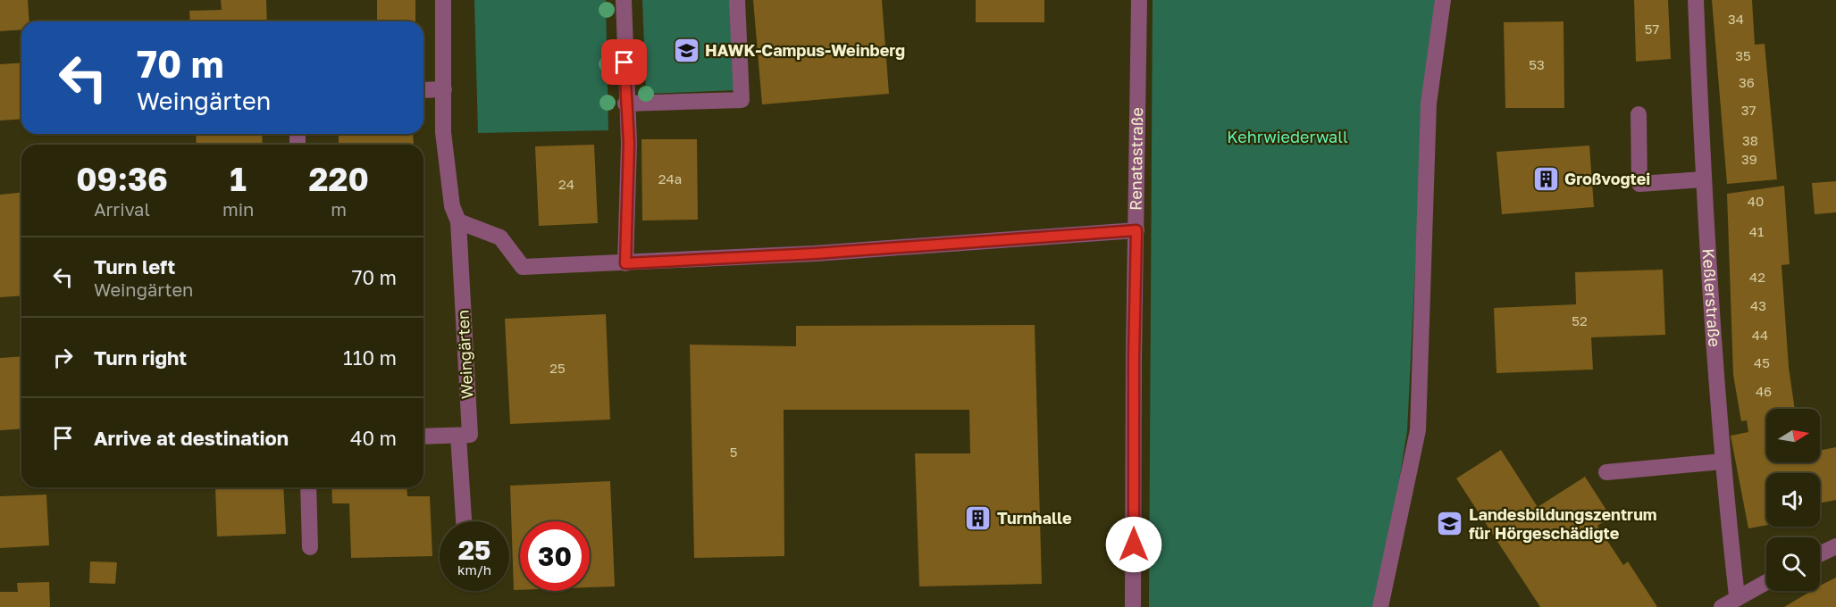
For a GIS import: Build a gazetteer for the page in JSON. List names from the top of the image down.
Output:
{
  "streets": {
    "street": ["Renatastraße", "Keßlerstraße", "Weingärten"]
  },
  "parks": ["Kehrwiederwall"],
  "places": {
    "school or university": ["HAWK-Campus-Weinberg", "Landesbildungszentrum für Hörgeschädigte"],
    "building": ["Großvogtei", "Turnhalle"]
  },
  "house_numbers": [
    "34",
    "57",
    "35",
    "53",
    "36",
    "37",
    "38",
    "39",
    "24a",
    "24",
    "40",
    "41",
    "42",
    "43",
    "52",
    "44",
    "45",
    "25",
    "46",
    "5"
  ],
  "north": "right",
  "page": {
    "turn": ["70 m", "Weingärten"],
    "eta": [
      "09:36",
      "Arrival",
      "1",
      "min",
      "220",
      "m"
    ],
    "list": [
      {
        "name": "Turn left",
        "note": "Weingärten",
        "value": "70 m"
      },
      {
        "name": "Turn right",
        "value": "110 m"
      },
      {
        "name": "Arrive at destination",
        "value": "40 m"
      }
    ],
    "speed": "25 km/h",
    "limit": "30"
  }
}
